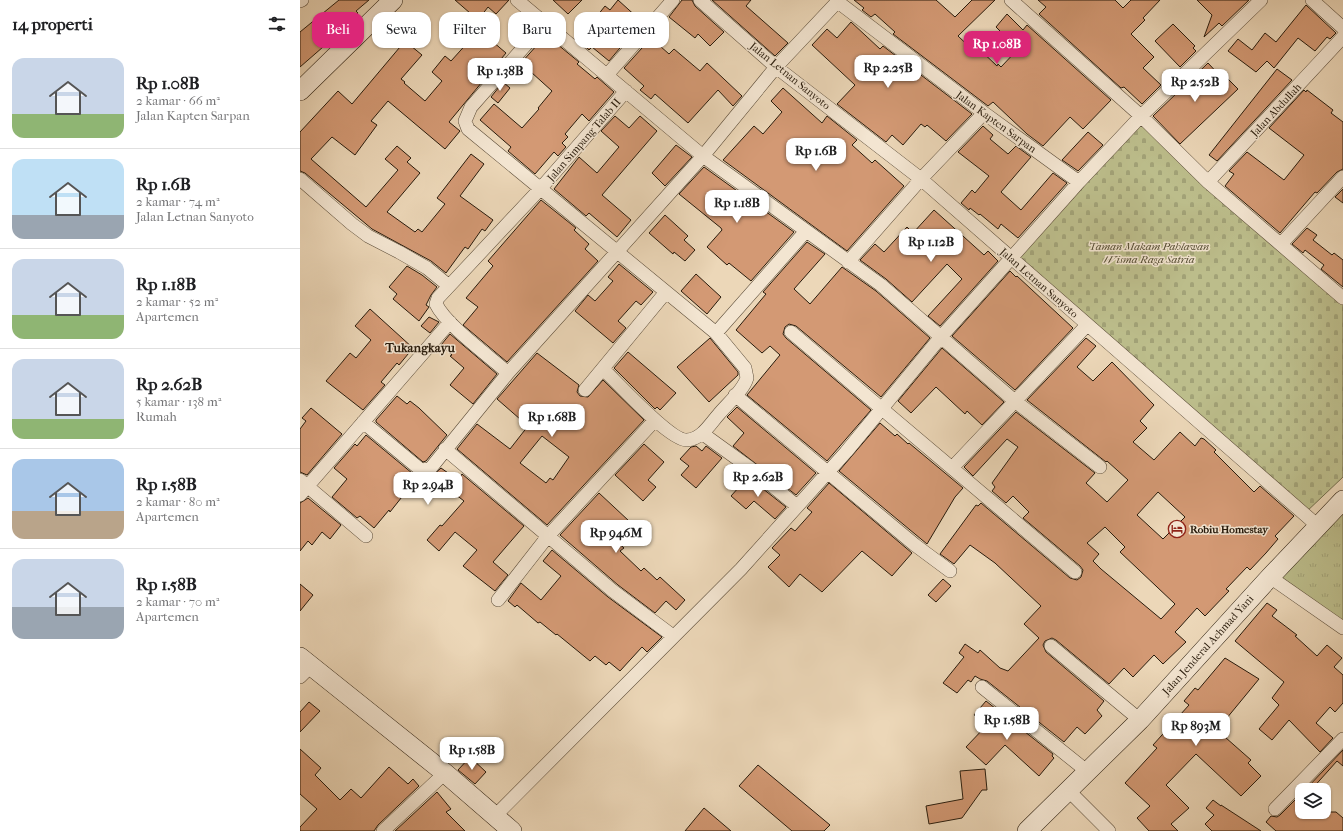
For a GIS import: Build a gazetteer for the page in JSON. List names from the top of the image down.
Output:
{
  "streets": {
    "main road": ["Jalan Jenderal Achmad Yani"],
    "street": [
      "Jalan Letnan Sanyoto",
      "Jalan Abdullah",
      "Jalan Kapten Sarpan",
      "Jalan Simpang Talab II"
    ]
  },
  "crossings": [
    ["Jalan Letnan Sanyoto", "Jalan Jenderal Achmad Yani"]
  ],
  "districts": ["Tukangkayu"],
  "parks": ["Taman Makam Pahlawan Wisma Raga Satria"],
  "places": {
    "hotel": ["Robiu Homestay"]
  },
  "page": {
    "heading": "14 properti",
    "chip": [
      "Beli",
      "Sewa",
      "Filter",
      "Baru",
      "Apartemen"
    ],
    "price": [
      "Rp 1.08B",
      "Rp 2.25B",
      "Rp 1.38B",
      "Rp 2.52B",
      "Rp 1.6B",
      "Rp 1.18B",
      "Rp 1.12B",
      "Rp 1.68B",
      "Rp 2.62B",
      "Rp 2.94B",
      "Rp 946M",
      "Rp 1.58B",
      "Rp 893M",
      "Rp 1.58B"
    ],
    "list": [
      {
        "name": "Rp 1.08B",
        "note": "2 kamar · 66 m² · Jalan Kapten Sarpan"
      },
      {
        "name": "Rp 1.6B",
        "note": "2 kamar · 74 m² · Jalan Letnan Sanyoto"
      },
      {
        "name": "Rp 1.18B",
        "note": "2 kamar · 52 m² · Apartemen"
      },
      {
        "name": "Rp 2.62B",
        "note": "5 kamar · 138 m² · Rumah"
      },
      {
        "name": "Rp 1.58B",
        "note": "2 kamar · 80 m² · Apartemen"
      },
      {
        "name": "Rp 1.58B",
        "note": "2 kamar · 70 m² · Apartemen"
      }
    ]
  }
}
